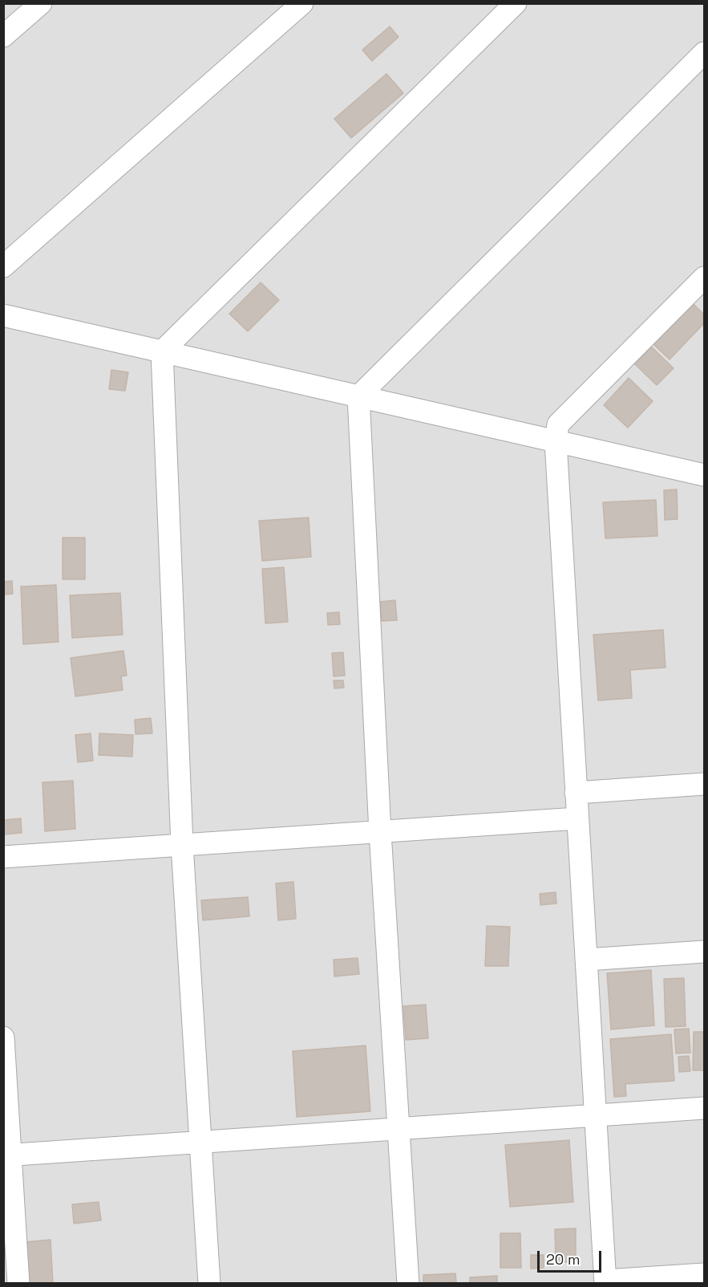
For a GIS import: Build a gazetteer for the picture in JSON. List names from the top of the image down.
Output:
{
  "scale_bar": "20 m"
}
